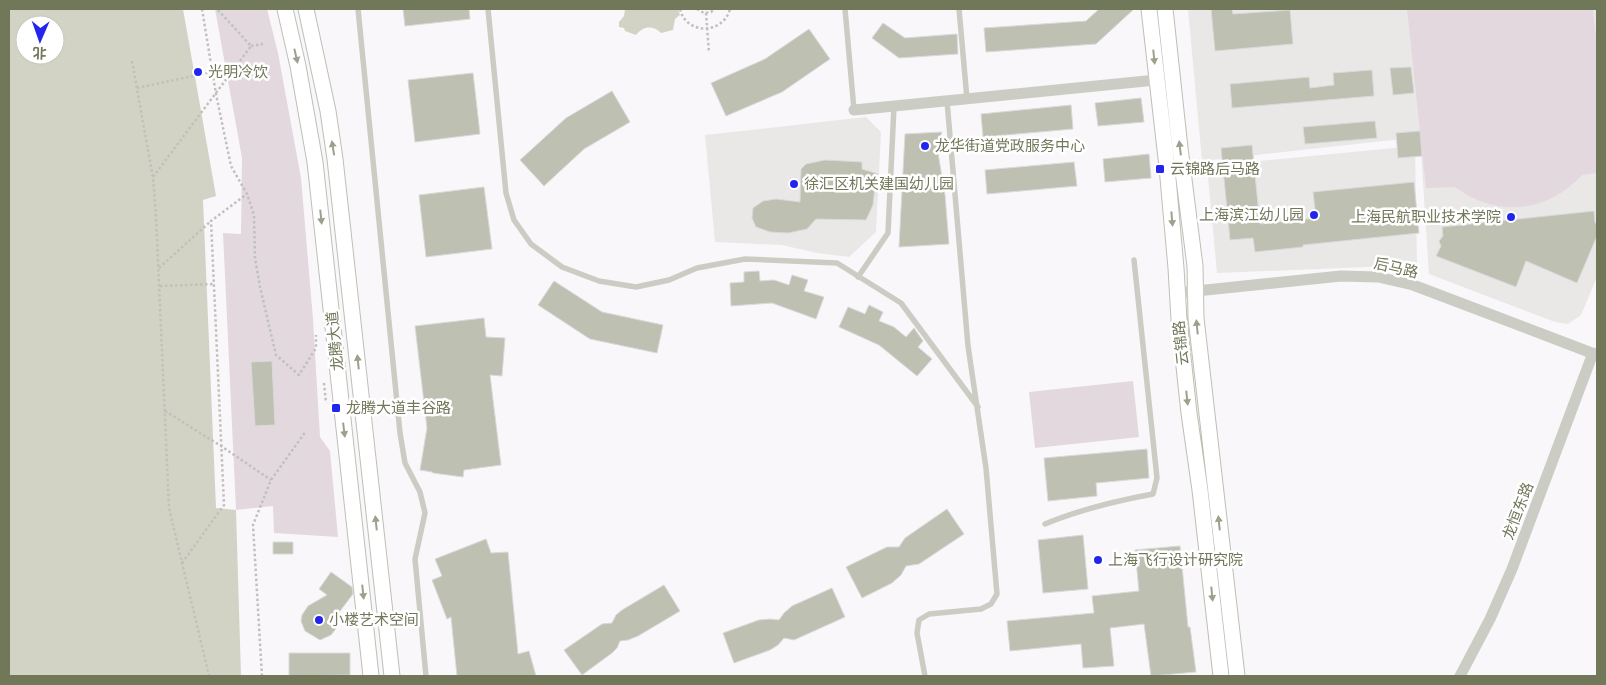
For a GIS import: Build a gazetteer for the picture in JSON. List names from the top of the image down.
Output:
{
  "streets": {
    "main road": ["龙腾大道", "云锦路"],
    "street": ["后马路", "龙恒东路"]
  },
  "crossings": [
    ["后马路", "云锦路"],
    ["后马路", "龙恒东路"]
  ],
  "places": {
    "other": [
      "光明冷饮",
      "龙华街道党政服务中心",
      "徐汇区机关建国幼儿园",
      "上海滨江幼儿园",
      "上海民航职业技术学院",
      "上海飞行设计研究院",
      "小楼艺术空间"
    ],
    "transit": ["云锦路后马路", "龙腾大道丰谷路"]
  },
  "north": "bottom"
}
